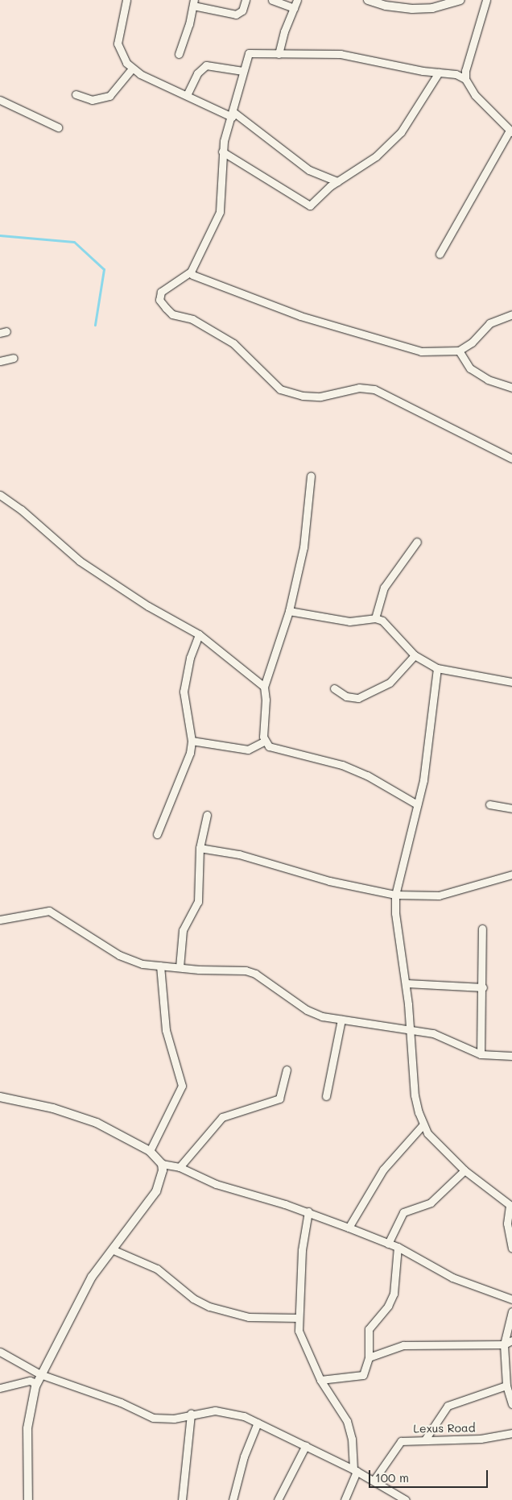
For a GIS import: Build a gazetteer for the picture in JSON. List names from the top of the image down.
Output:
{
  "streets": {
    "street": ["Lexus Road"]
  },
  "scale_bar": "100 m"
}
